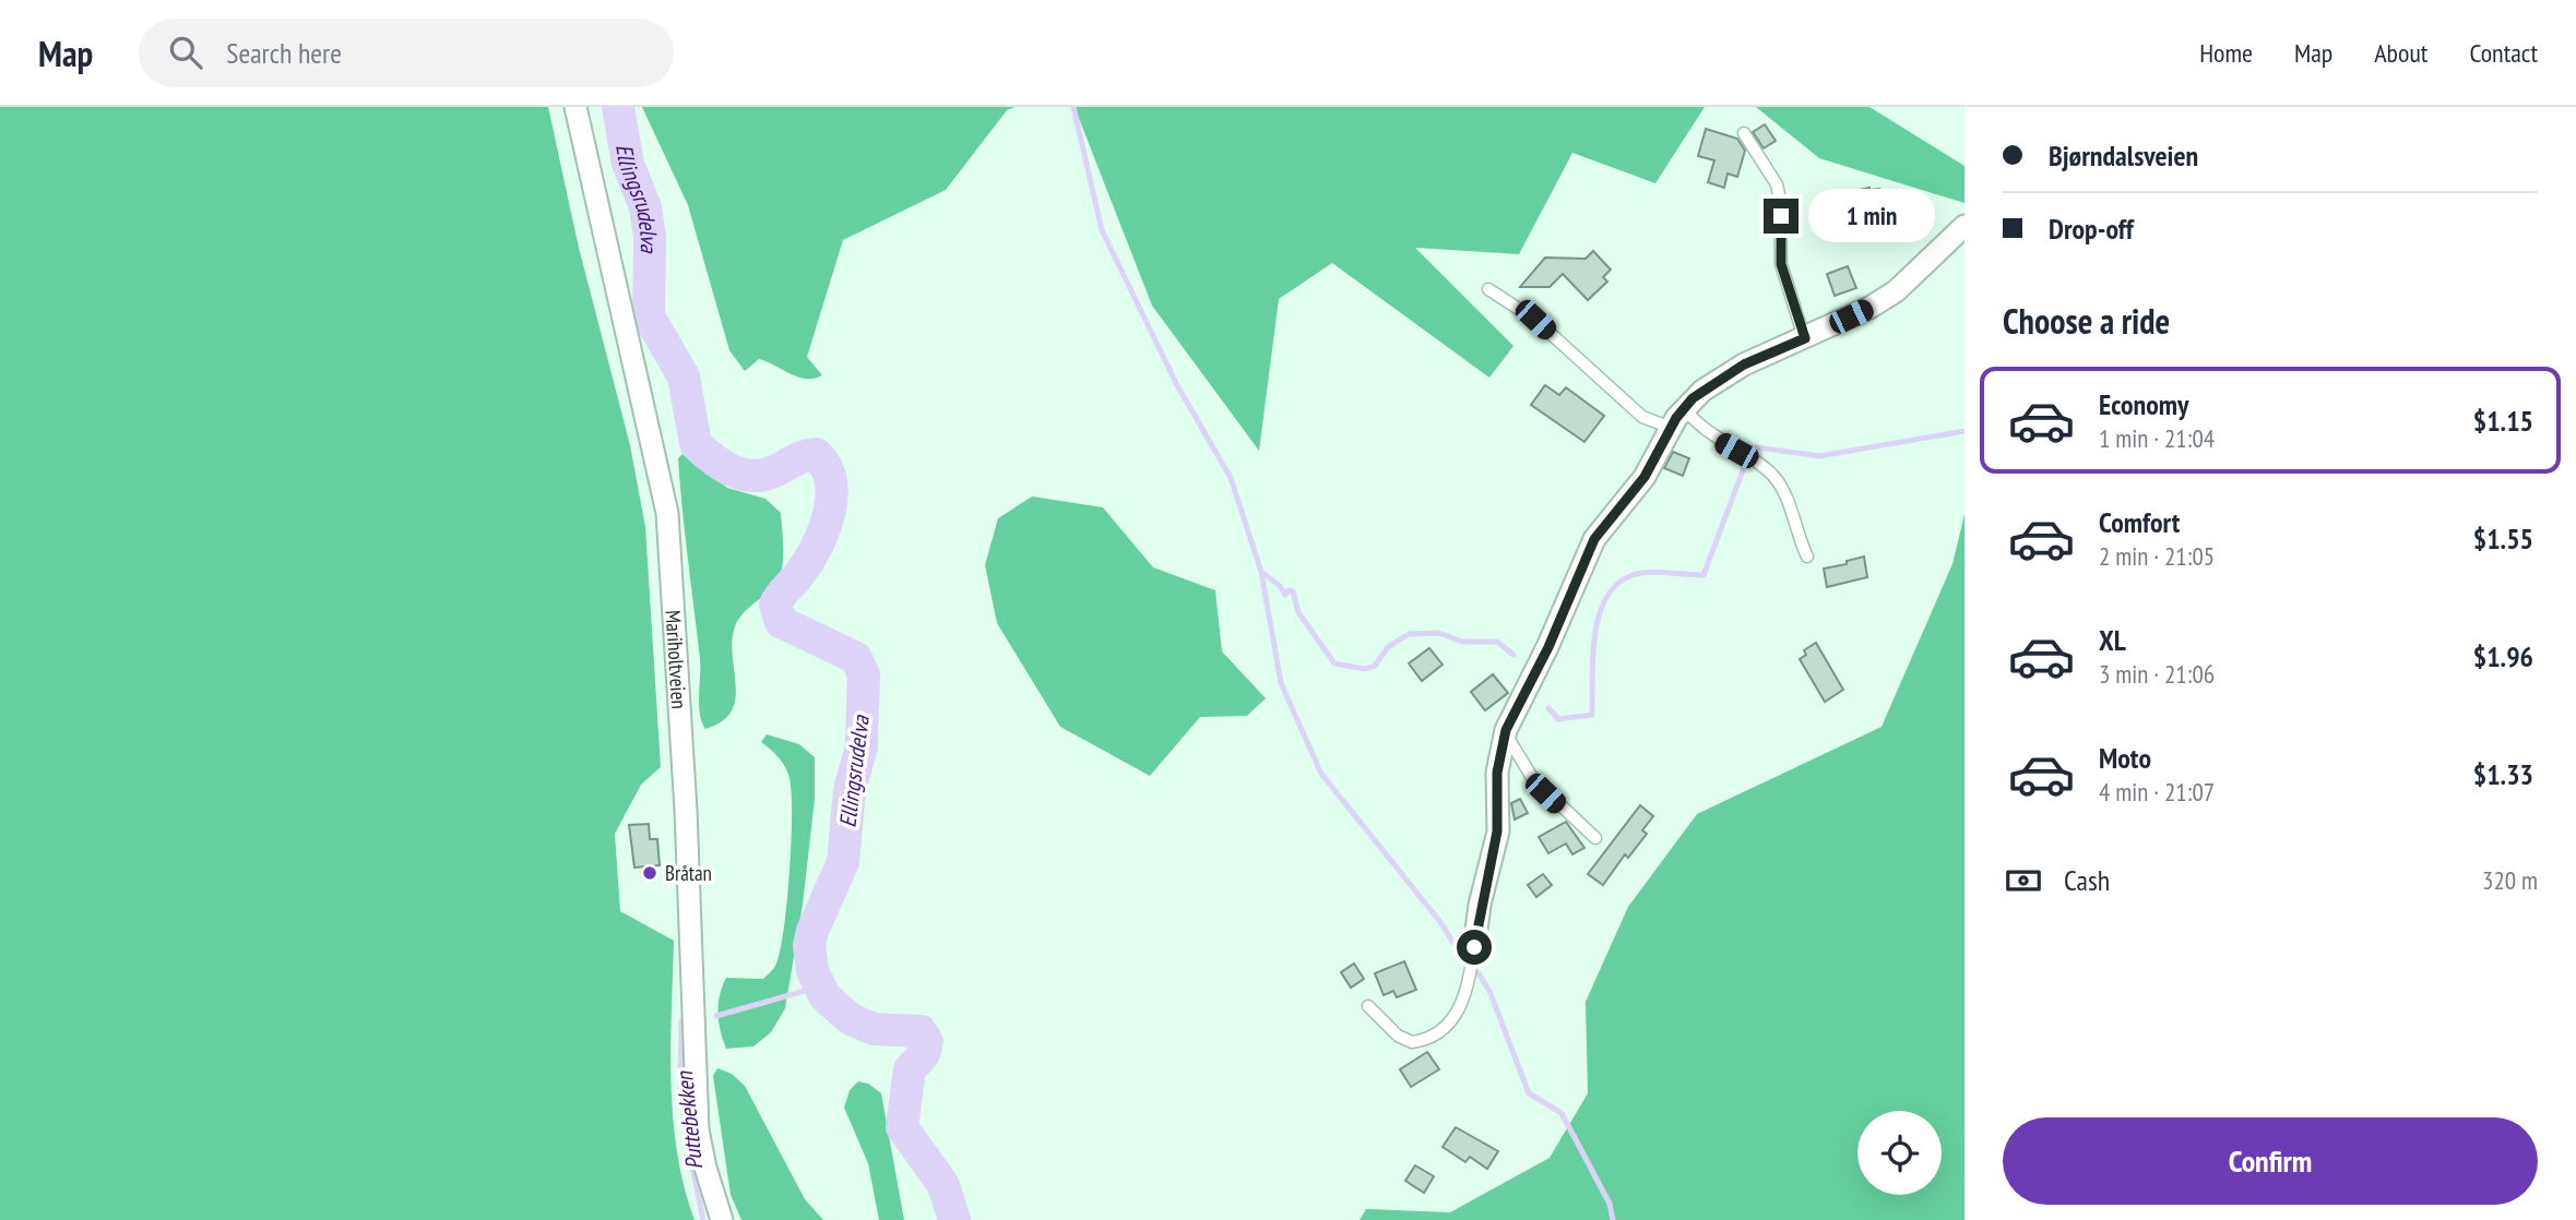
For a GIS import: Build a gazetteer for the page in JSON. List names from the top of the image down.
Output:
{
  "streets": {
    "street": ["Mariholtveien"]
  },
  "water": ["Ellingsrudelva", "Puttebekken"],
  "places": ["Bråtan"],
  "page": {
    "header": "Map",
    "search": "Search here",
    "nav": [
      "Home",
      "Map",
      "About",
      "Contact"
    ],
    "banner": ["Bjørndalsveien", "Drop-off"],
    "bubble": "1 min",
    "heading": "Choose a ride",
    "list": [
      {
        "name": "Economy",
        "note": "1 min · 21:04",
        "value": "$1.15"
      },
      {
        "name": "Comfort",
        "note": "2 min · 21:05",
        "value": "$1.55"
      },
      {
        "name": "XL",
        "note": "3 min · 21:06",
        "value": "$1.96"
      },
      {
        "name": "Moto",
        "note": "4 min · 21:07",
        "value": "$1.33"
      }
    ],
    "pay": ["Cash", "320 m"],
    "buttons": "Confirm"
  }
}
